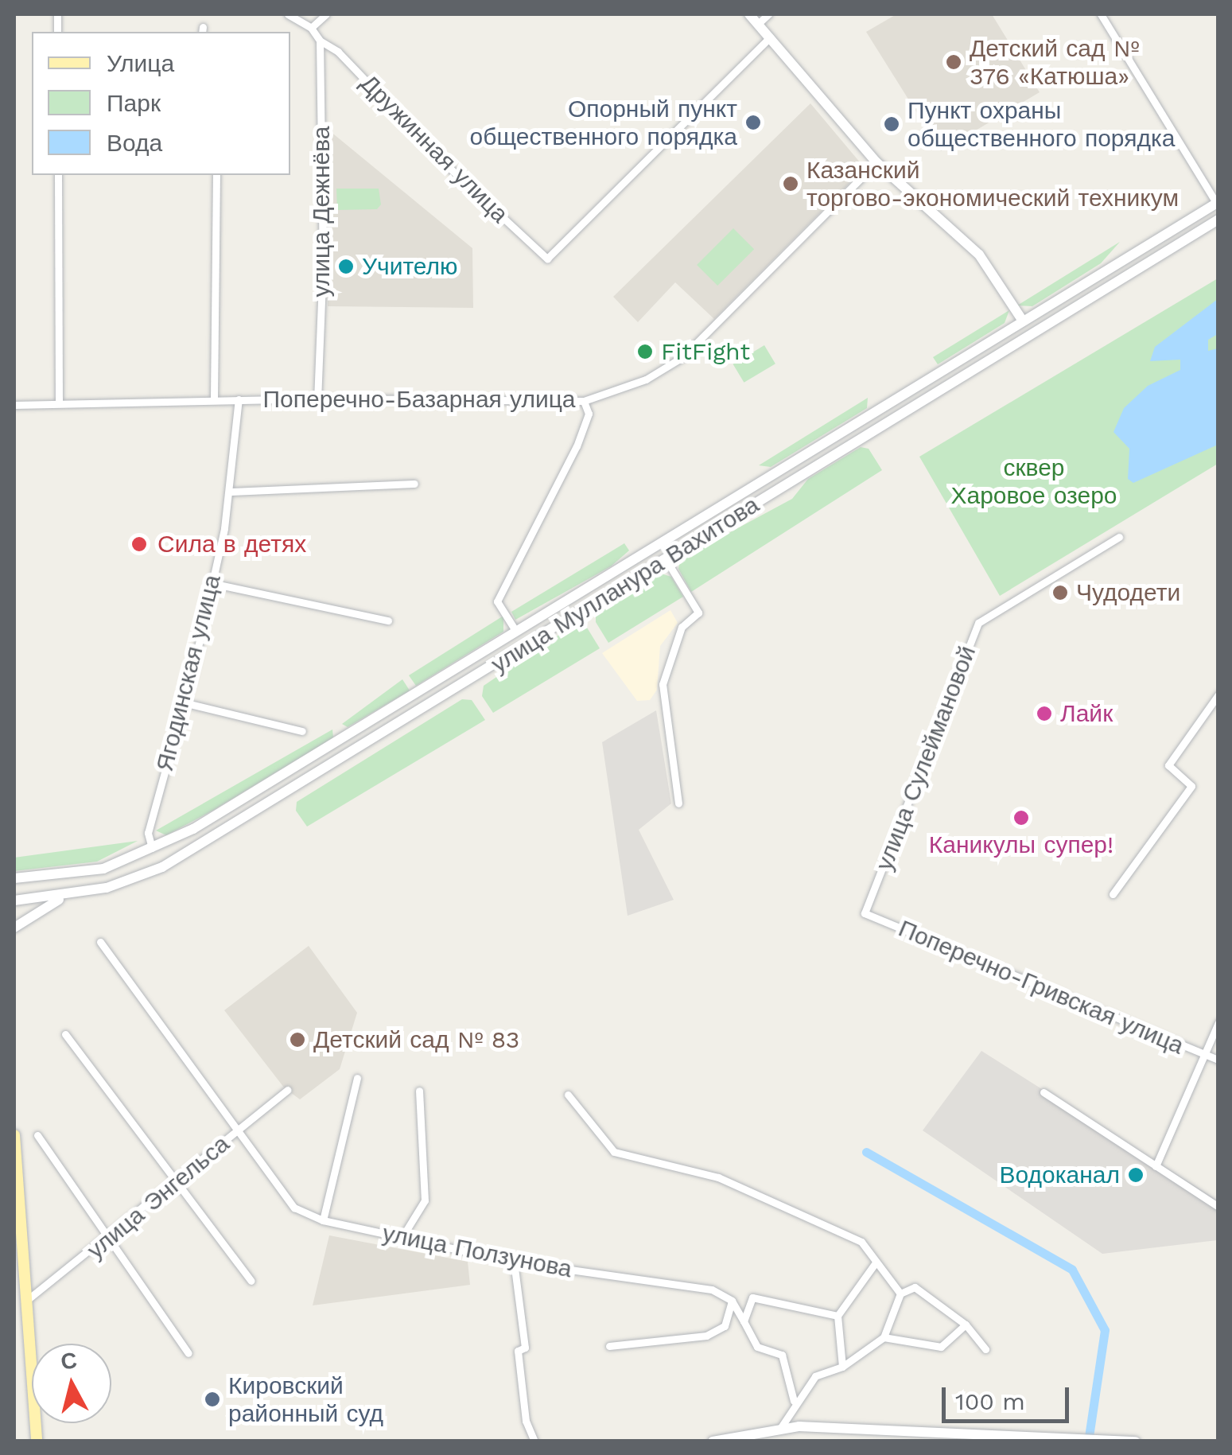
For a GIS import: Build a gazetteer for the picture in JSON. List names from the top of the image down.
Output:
{
  "streets": {
    "main road": ["улица Мулланура Вахитова"],
    "street": [
      "Дружинная улица",
      "улица Дежнёва",
      "Поперечно-Базарная улица",
      "Ягодинская улица",
      "улица Сулеймановой",
      "Поперечно-Гривская улица",
      "улица Энгельса",
      "улица Ползунова"
    ]
  },
  "crossings": [
    ["Дружинная улица", "улица Дежнёва"],
    ["улица Дежнёва", "Поперечно-Базарная улица"],
    ["Поперечно-Базарная улица", "Ягодинская улица"],
    ["улица Мулланура Вахитова", "Ягодинская улица"],
    ["улица Сулеймановой", "Поперечно-Гривская улица"],
    ["улица Энгельса", "улица Ползунова"]
  ],
  "parks": ["сквер Харовое озеро"],
  "places": [
    "Детский сад № 376 «Катюша»",
    "Опорный пункт общественного порядка",
    "Пункт охраны общественного порядка",
    "Казанский торгово-экономический техникум",
    "Учителю",
    "FitFight",
    "Сила в детях",
    "Чудодети",
    "Лайк",
    "Каникулы супер!",
    "Детский сад № 83",
    "Водоканал",
    "Кировский районный суд"
  ],
  "legend": ["Улица", "Парк", "Вода"],
  "scale_bar": "100 m",
  "north": "top"
}
